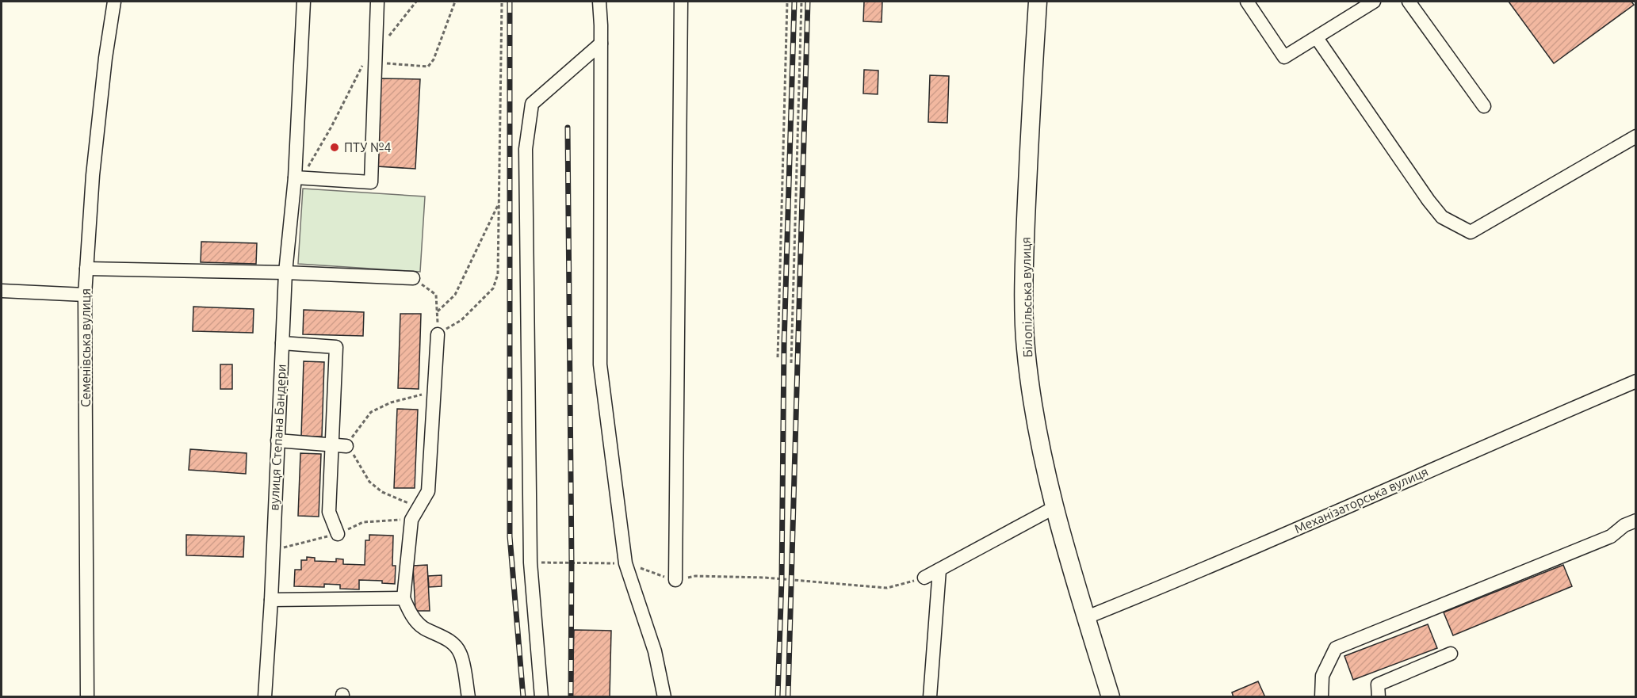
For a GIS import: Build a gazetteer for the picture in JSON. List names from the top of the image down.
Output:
{
  "streets": {
    "main road": ["Білопільська вулиця"],
    "street": ["Семенівська вулиця", "вулиця Степана Бандери", "Механізаторська вулиця"]
  },
  "crossings": [
    ["Білопільська вулиця", "Механізаторська вулиця"]
  ],
  "places": ["ПТУ №4"]
}
